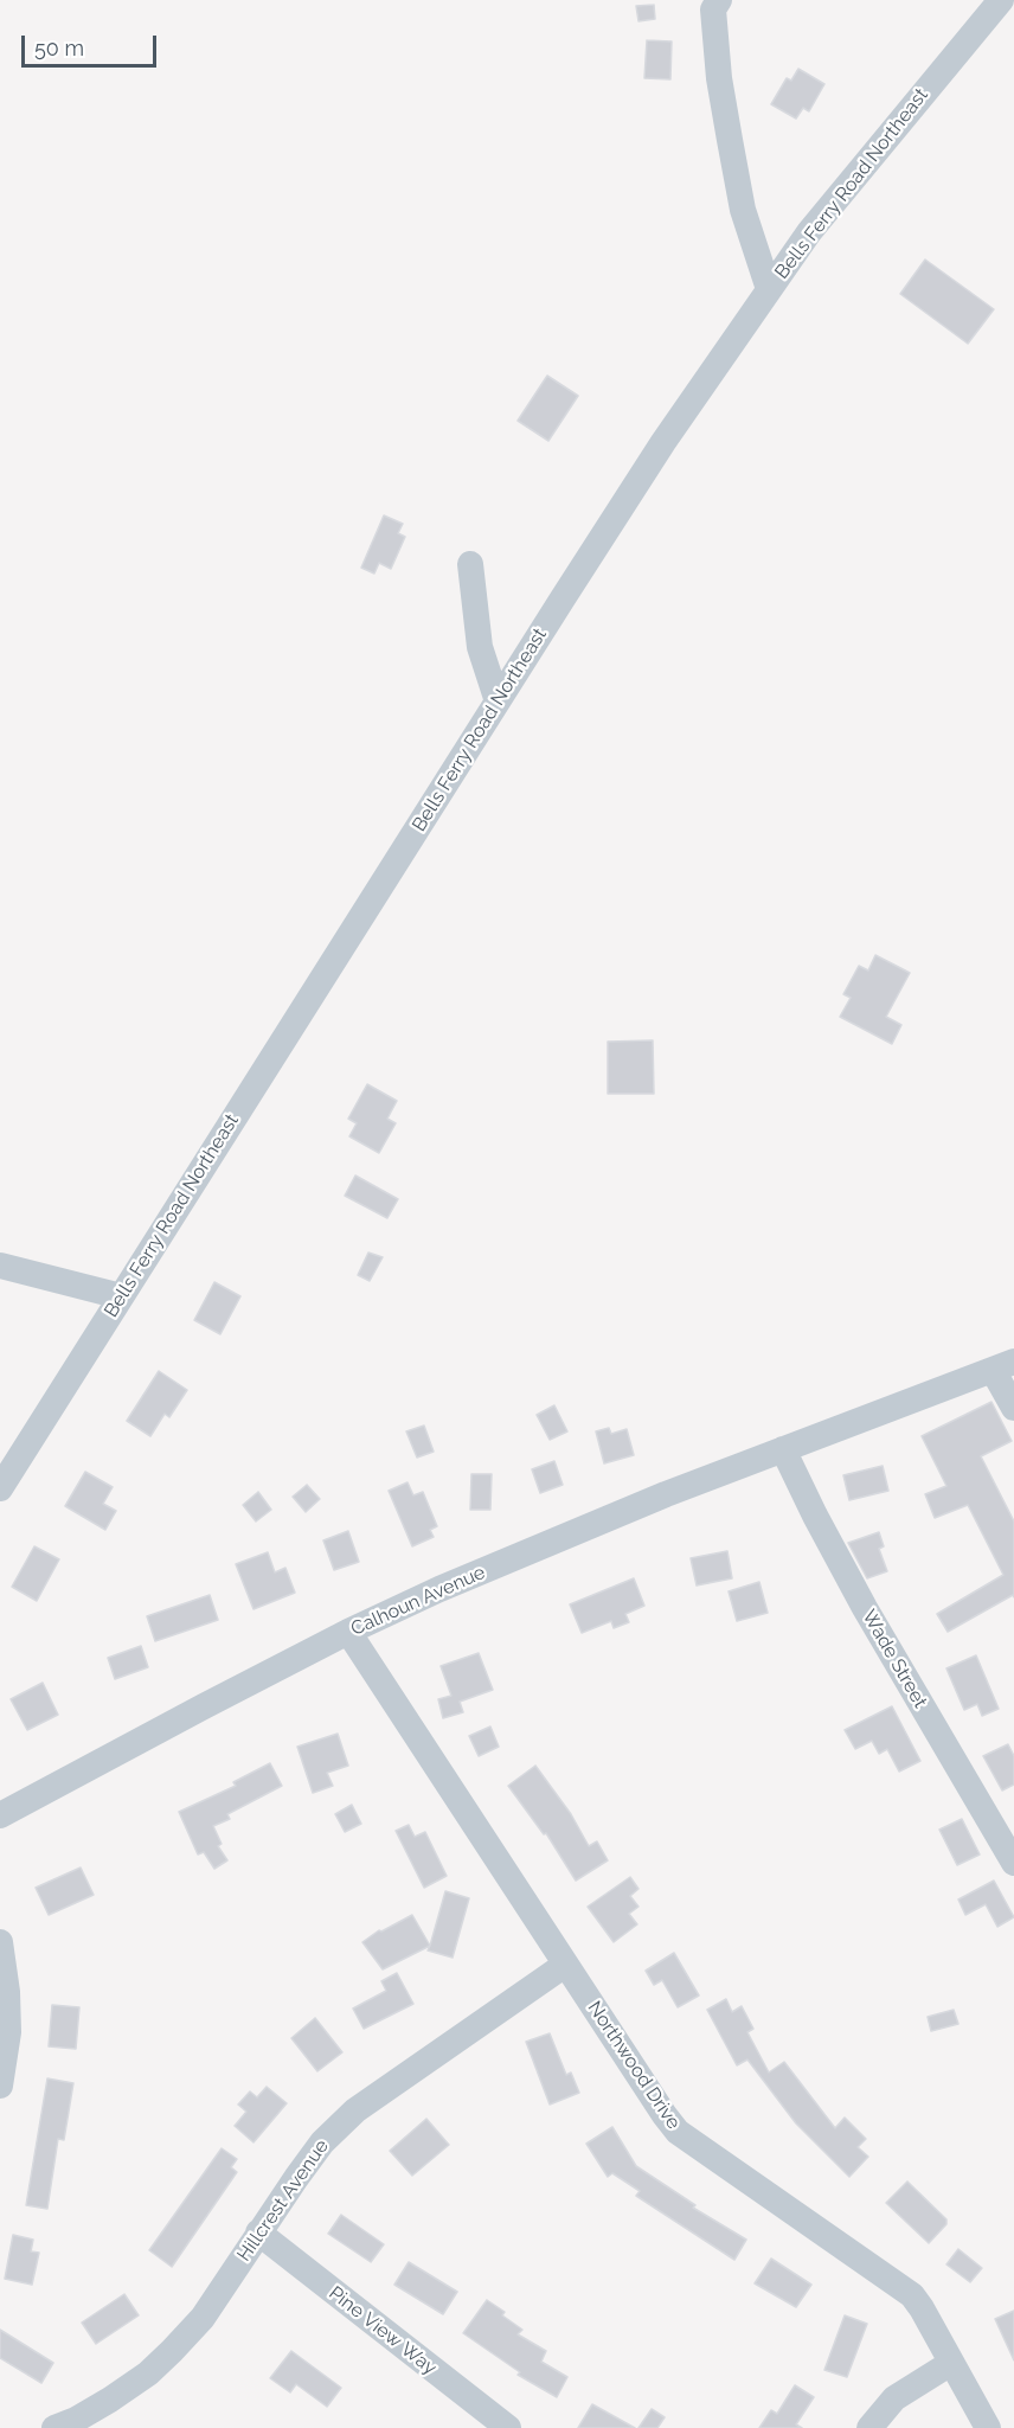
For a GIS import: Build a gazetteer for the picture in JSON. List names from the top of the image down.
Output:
{
  "streets": {
    "street": [
      "Bells Ferry Road Northeast",
      "Calhoun Avenue",
      "Wade Street",
      "Northwood Drive",
      "Hillcrest Avenue",
      "Pine View Way"
    ]
  },
  "crossings": [
    ["Calhoun Avenue", "Wade Street"],
    ["Calhoun Avenue", "Northwood Drive"],
    ["Northwood Drive", "Hillcrest Avenue"],
    ["Hillcrest Avenue", "Pine View Way"]
  ],
  "scale_bar": "50 m"
}
